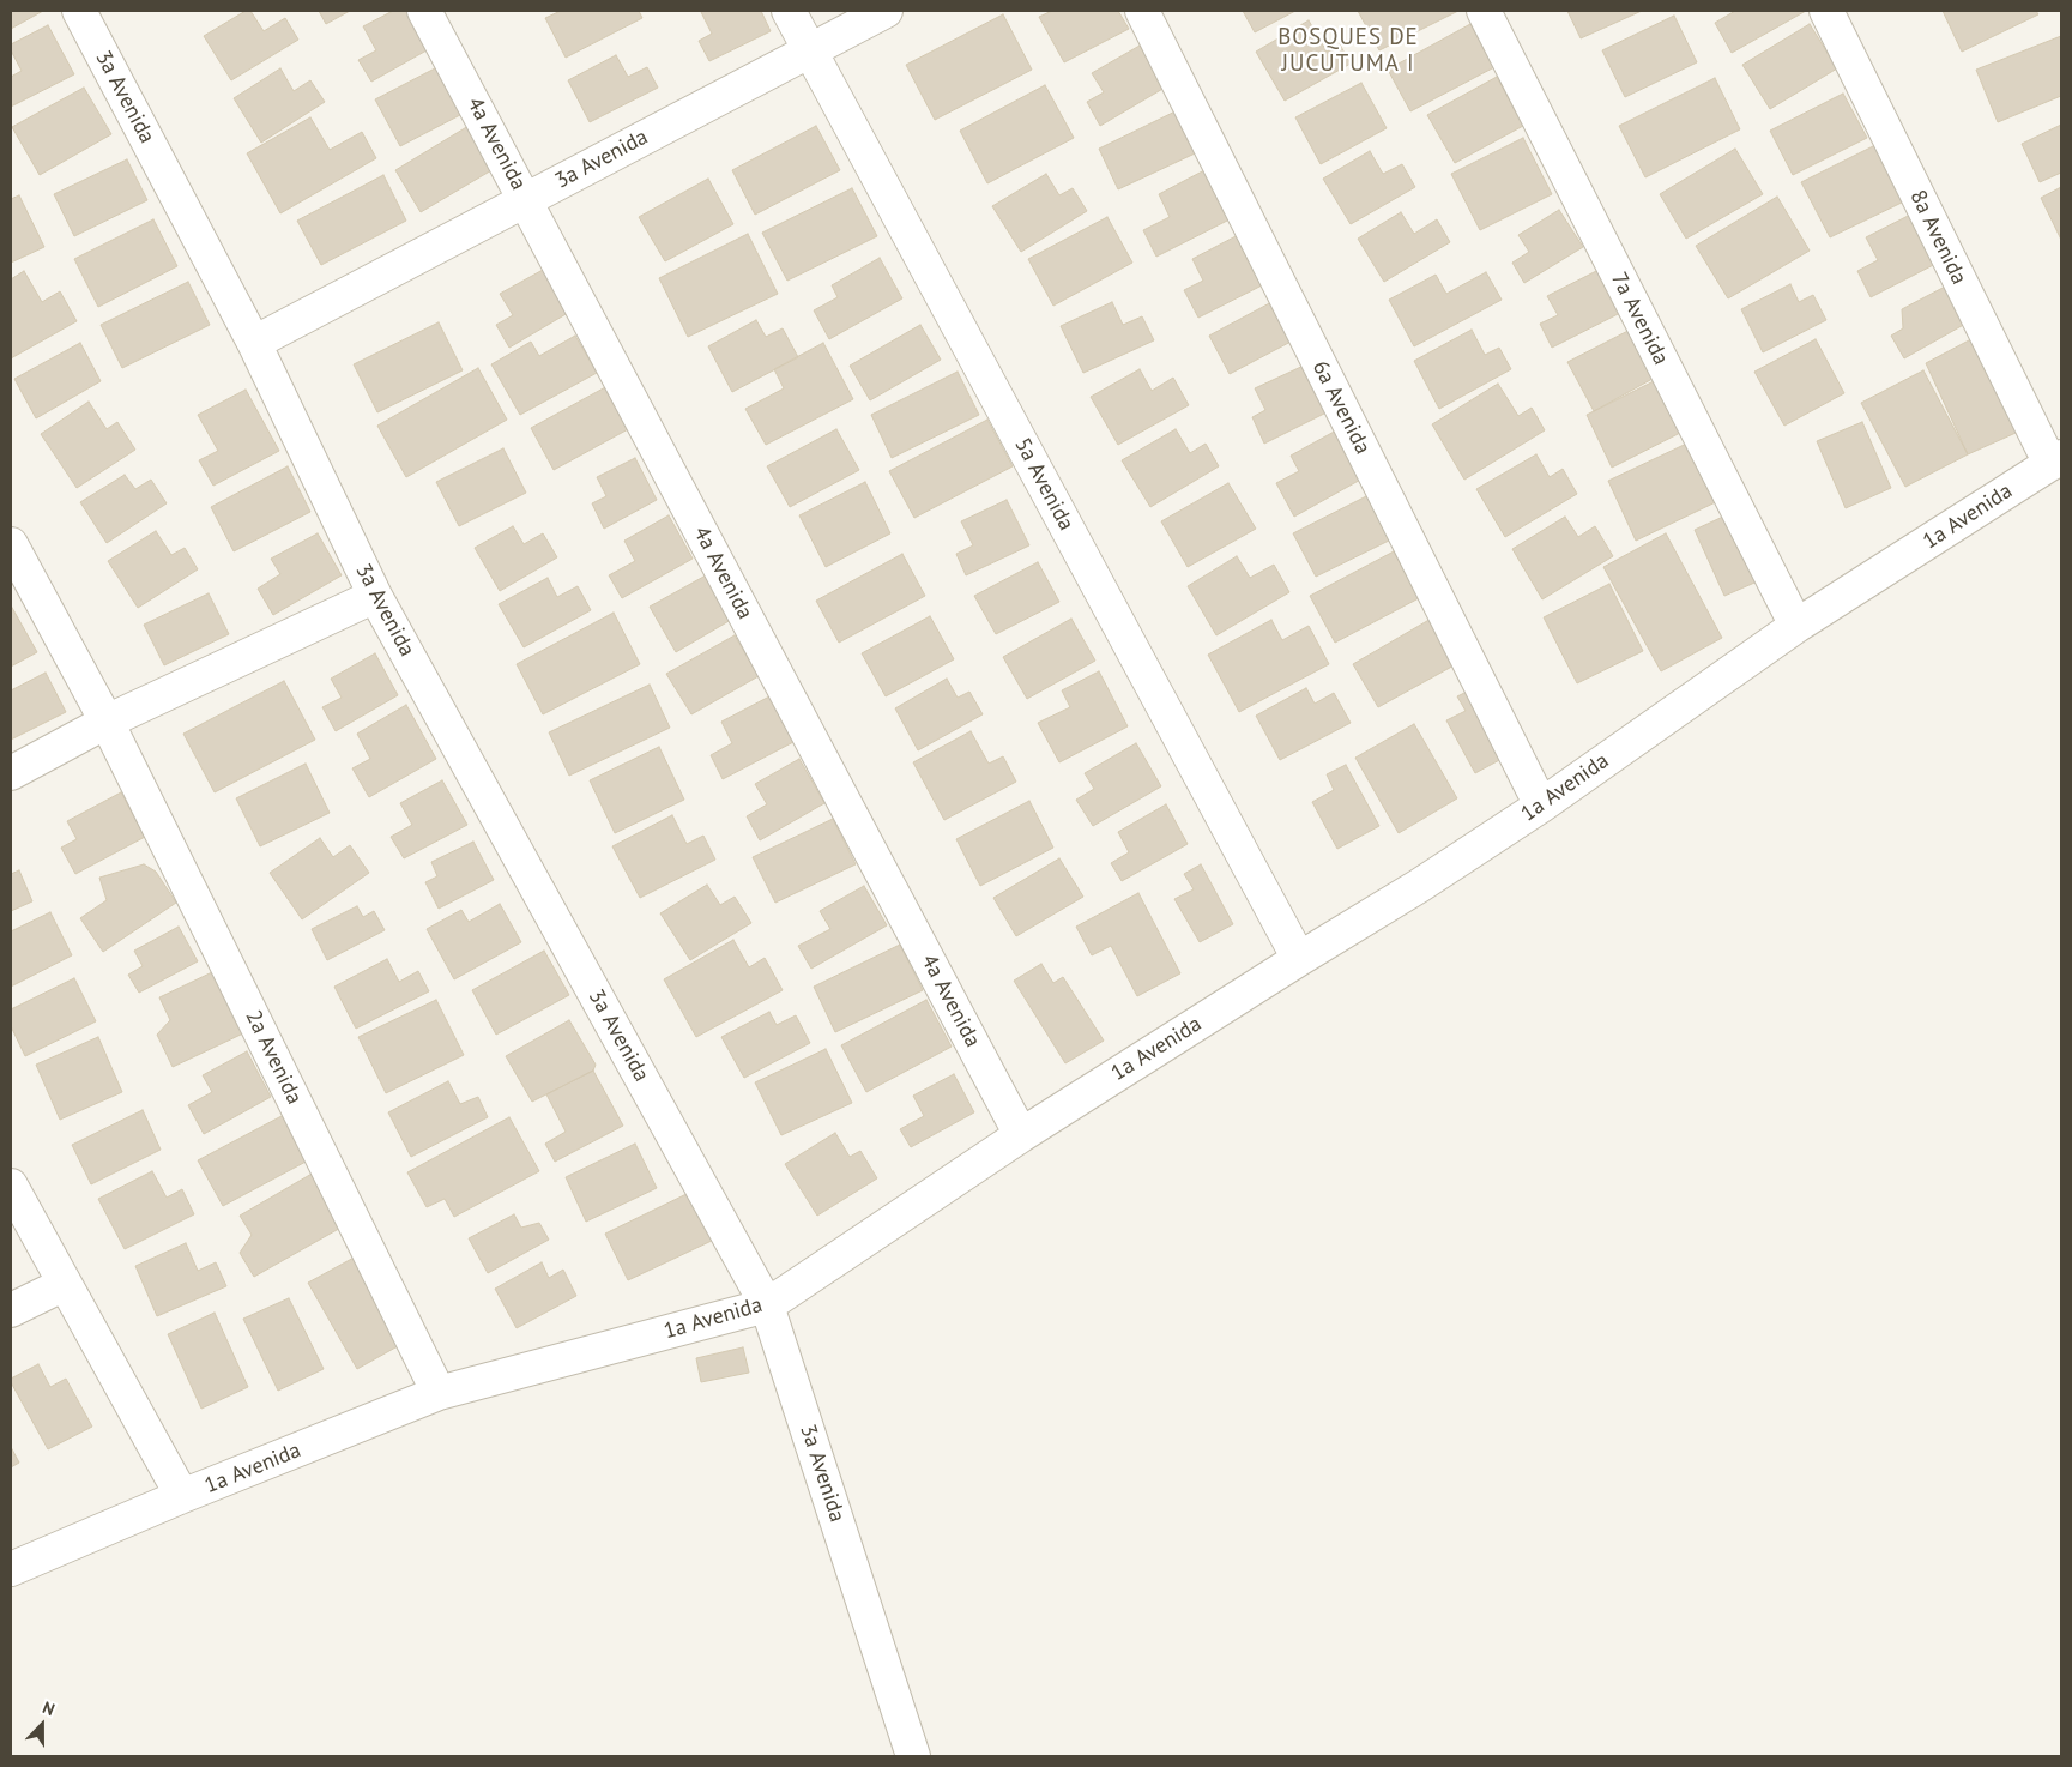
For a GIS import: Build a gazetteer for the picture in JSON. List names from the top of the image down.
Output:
{
  "streets": {
    "street": [
      "3a Avenida",
      "4a Avenida",
      "8a Avenida",
      "7a Avenida",
      "6a Avenida",
      "5a Avenida",
      "1a Avenida",
      "2a Avenida"
    ]
  },
  "crossings": [
    ["3a Avenida", "4a Avenida"],
    ["3a Avenida", "5a Avenida"],
    ["3a Avenida", "1a Avenida"],
    ["4a Avenida", "1a Avenida"],
    ["8a Avenida", "1a Avenida"],
    ["7a Avenida", "1a Avenida"],
    ["6a Avenida", "1a Avenida"],
    ["5a Avenida", "1a Avenida"],
    ["1a Avenida", "2a Avenida"]
  ],
  "districts": ["BOSQUES DE JUCUTUMA I"],
  "north": "top"
}
